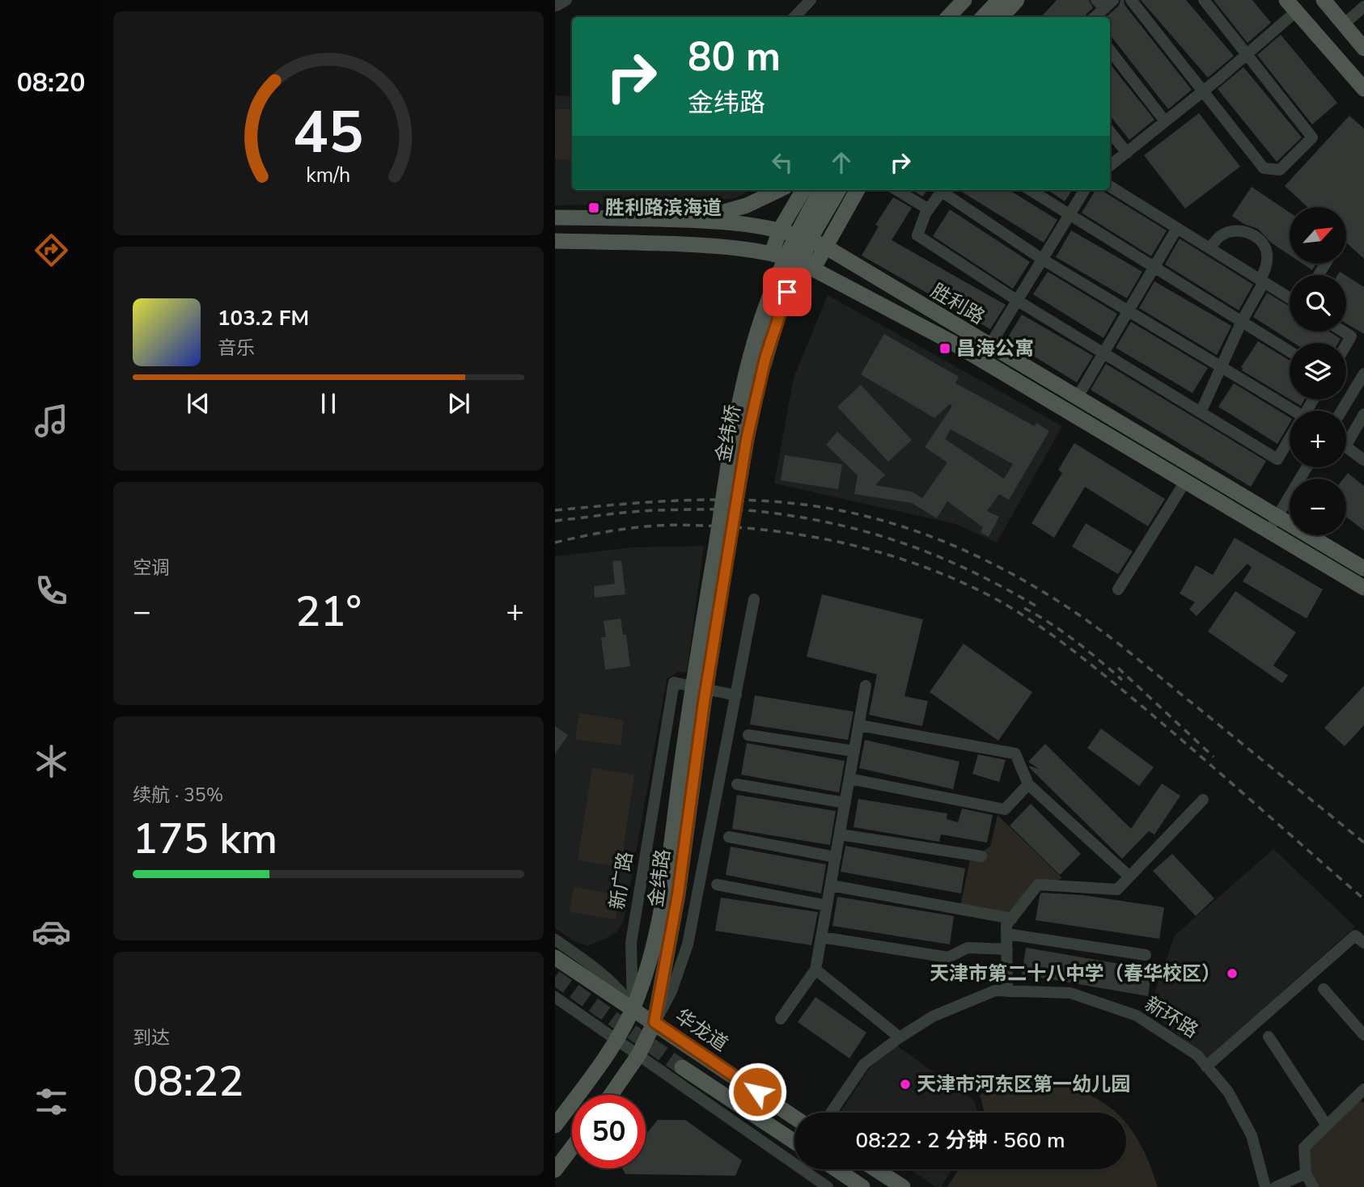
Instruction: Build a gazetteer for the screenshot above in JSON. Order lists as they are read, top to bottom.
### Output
{
  "streets": {
    "main road": [
      "胜利路",
      "金纬桥",
      "金纬路",
      "新广路",
      "华龙道"
    ],
    "street": ["新环路"]
  },
  "crossings": [
    ["金纬桥", "金纬路"],
    ["金纬路", "新广路"],
    ["金纬路", "华龙道"],
    ["新广路", "华龙道"]
  ],
  "places": {
    "transit": ["胜利路滨海道", "昌海公寓"],
    "other": ["天津市第二十八中学（春华校区）", "天津市河东区第一幼儿园"]
  },
  "north": "top right",
  "page": {
    "tabs": "08:20",
    "turn": ["80 m", "金纬路"],
    "map_buttons": ["+", "−"],
    "song": ["103.2 FM", "音乐"],
    "tile": [
      "空调",
      ["续航 · 35%", "175 km"],
      ["到达", "08:22"]
    ],
    "heat": ["−", "21°", "+"],
    "limit": "50",
    "trip": "08:22 · 2 分钟 · 560 m",
    "gauge": ["45", "km/h"]
  }
}
